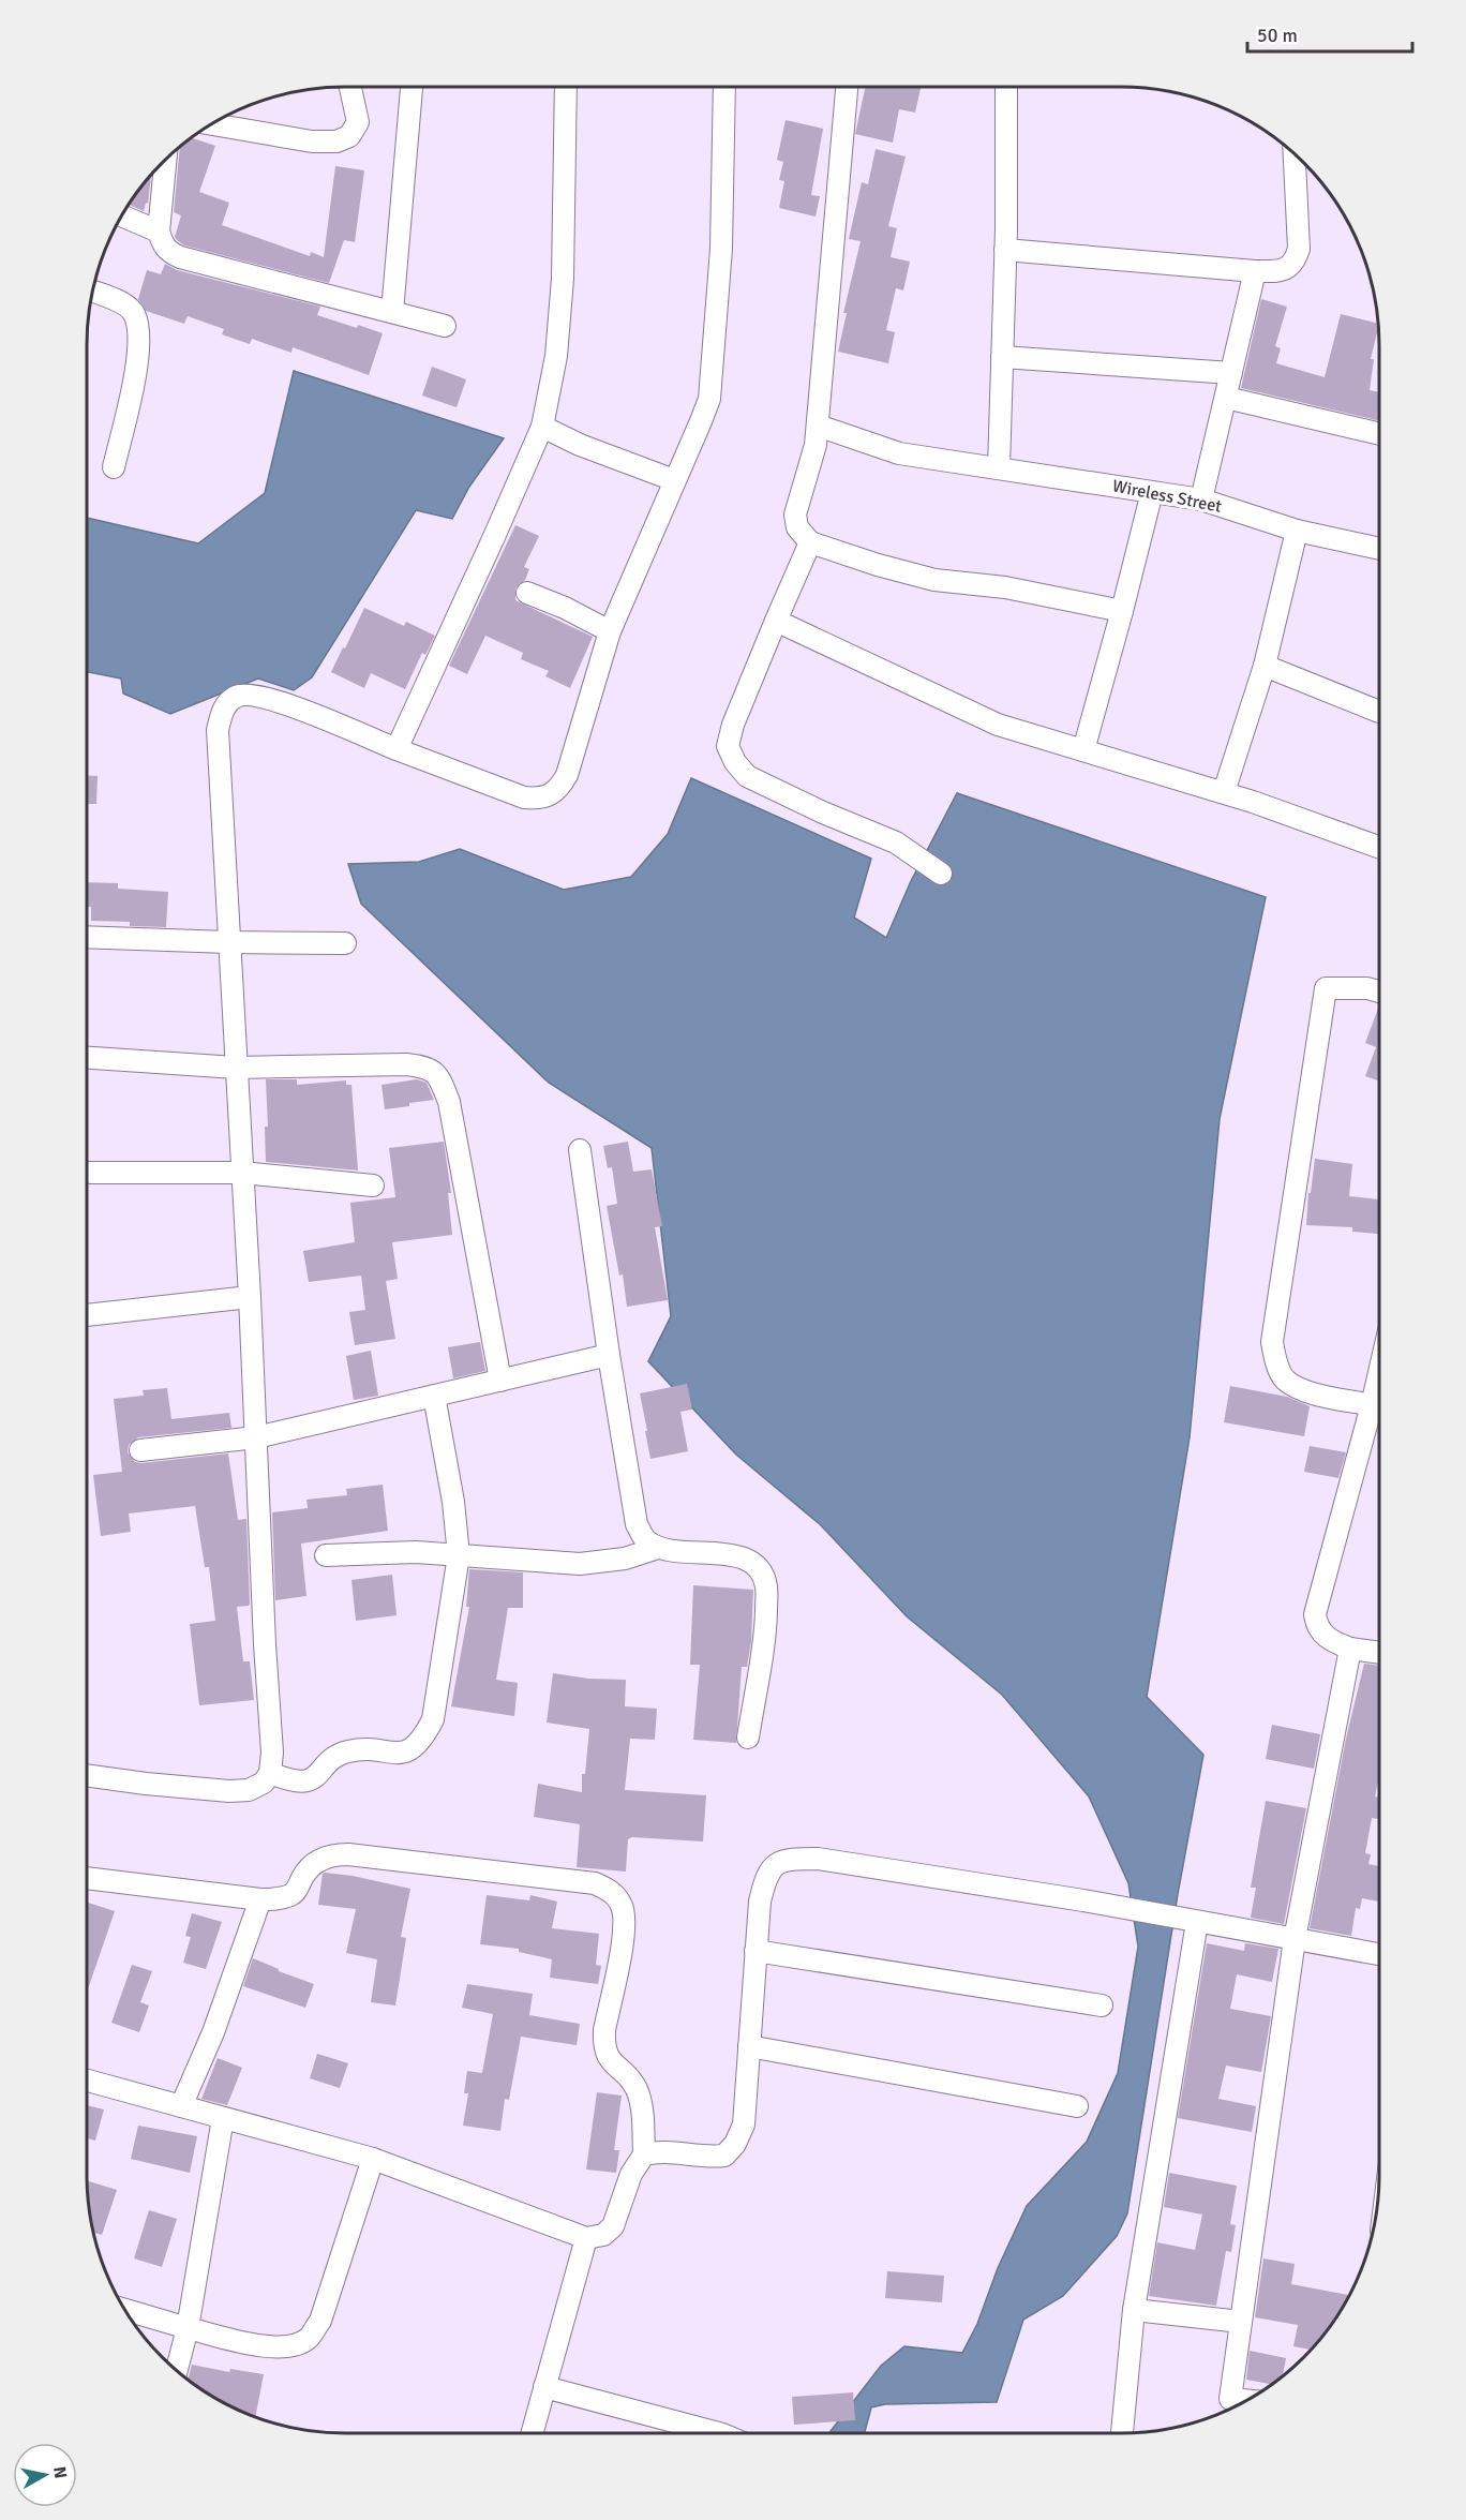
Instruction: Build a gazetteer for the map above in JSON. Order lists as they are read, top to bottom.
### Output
{
  "streets": {
    "street": ["Wireless Street"]
  },
  "scale_bar": "50 m",
  "north": "right"
}
